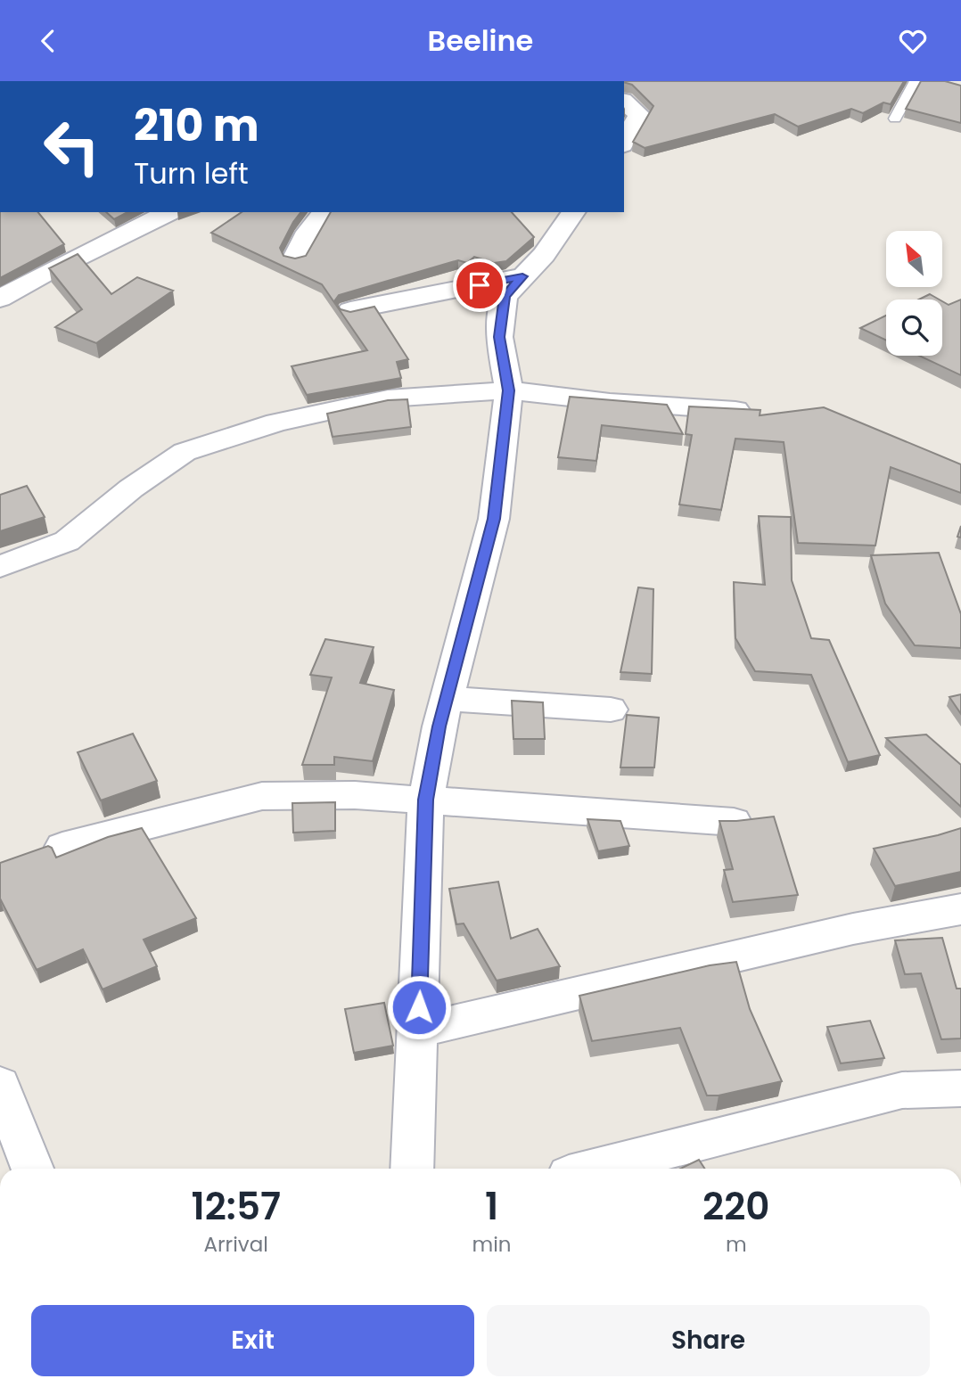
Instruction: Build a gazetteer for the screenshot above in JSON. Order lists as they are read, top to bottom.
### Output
{
  "north": "top left",
  "page": {
    "header": "Beeline",
    "turn": ["210 m", "Turn left"],
    "eta": [
      "12:57",
      "Arrival",
      "1",
      "min",
      "220",
      "m"
    ],
    "buttons": ["Exit", "Share"]
  }
}
